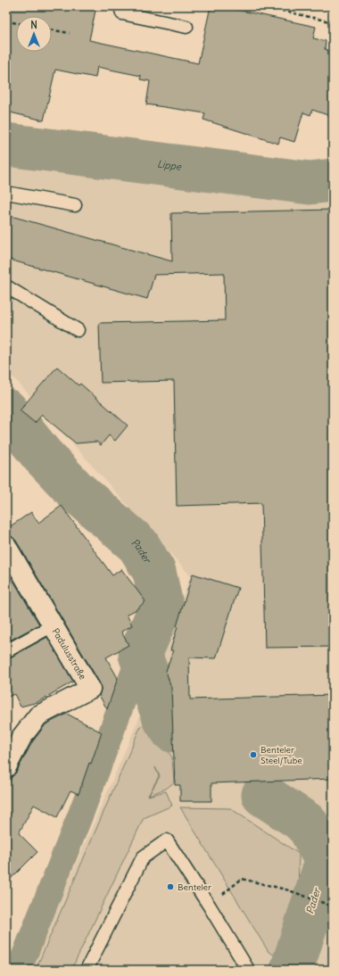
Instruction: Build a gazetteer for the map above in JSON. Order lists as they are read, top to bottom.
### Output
{
  "streets": {
    "street": ["Padulusstraße"]
  },
  "water": ["Lippe", "Pader"],
  "places": ["Benteler Steel/Tube", "Benteler"],
  "north": "top"
}
